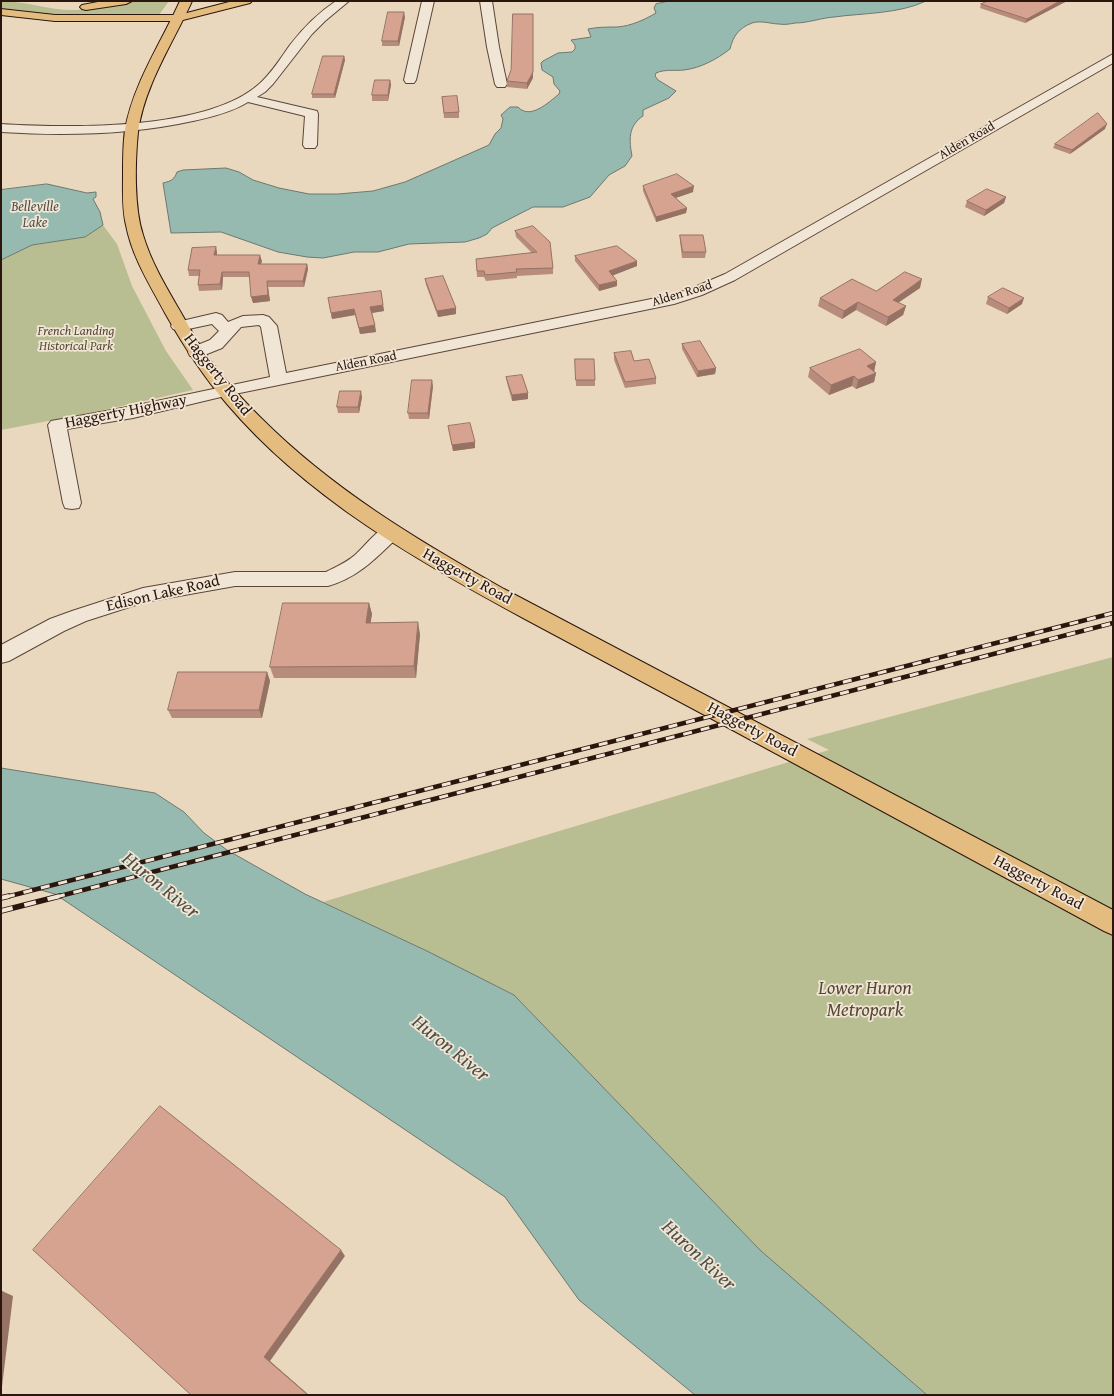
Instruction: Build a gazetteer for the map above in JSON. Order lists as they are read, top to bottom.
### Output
{
  "streets": {
    "main road": ["Haggerty Road"],
    "street": ["Alden Road", "Haggerty Highway", "Edison Lake Road"]
  },
  "crossings": [
    ["Alden Road", "Haggerty Road"],
    ["Alden Road", "Haggerty Highway"],
    ["Haggerty Road", "Haggerty Highway"],
    ["Haggerty Road", "Edison Lake Road"]
  ],
  "water": ["Belleville Lake", "Huron River"],
  "parks": ["French Landing Historical Park", "Lower Huron Metropark"]
}
